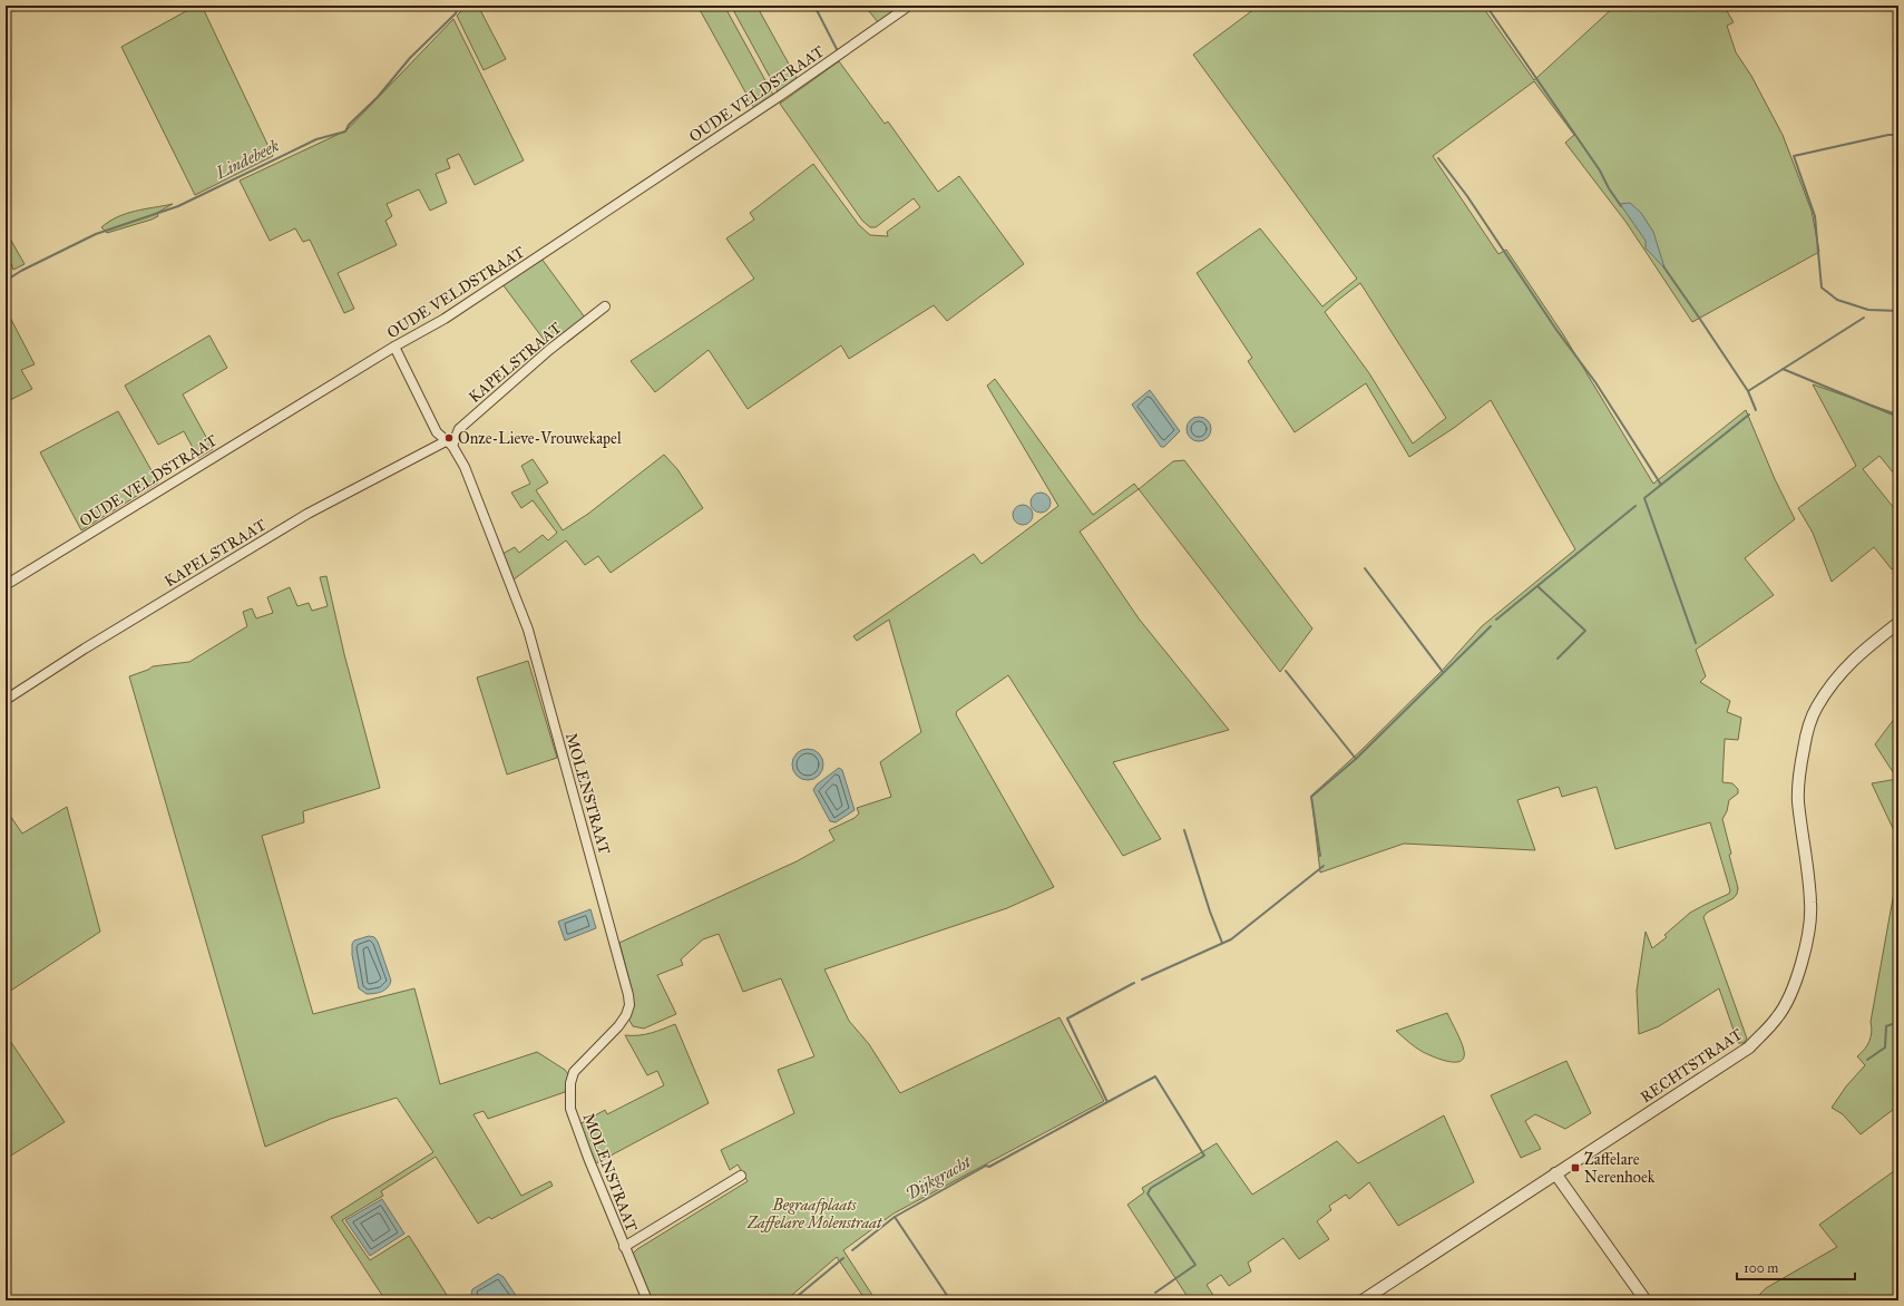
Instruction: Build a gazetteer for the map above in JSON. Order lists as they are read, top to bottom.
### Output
{
  "streets": {
    "street": [
      "OUDE VELDSTRAAT",
      "KAPELSTRAAT",
      "MOLENSTRAAT",
      "RECHTSTRAAT"
    ]
  },
  "crossings": [
    ["OUDE VELDSTRAAT", "MOLENSTRAAT"],
    ["KAPELSTRAAT", "MOLENSTRAAT"]
  ],
  "water": ["Lindebeek", "Dijkgracht"],
  "parks": ["Begraafplaats Zaffelare Molenstraat"],
  "places": {
    "other": ["Onze-Lieve-Vrouwekapel"],
    "transit": ["Zaffelare Nerenhoek"]
  },
  "scale_bar": "100 m"
}
